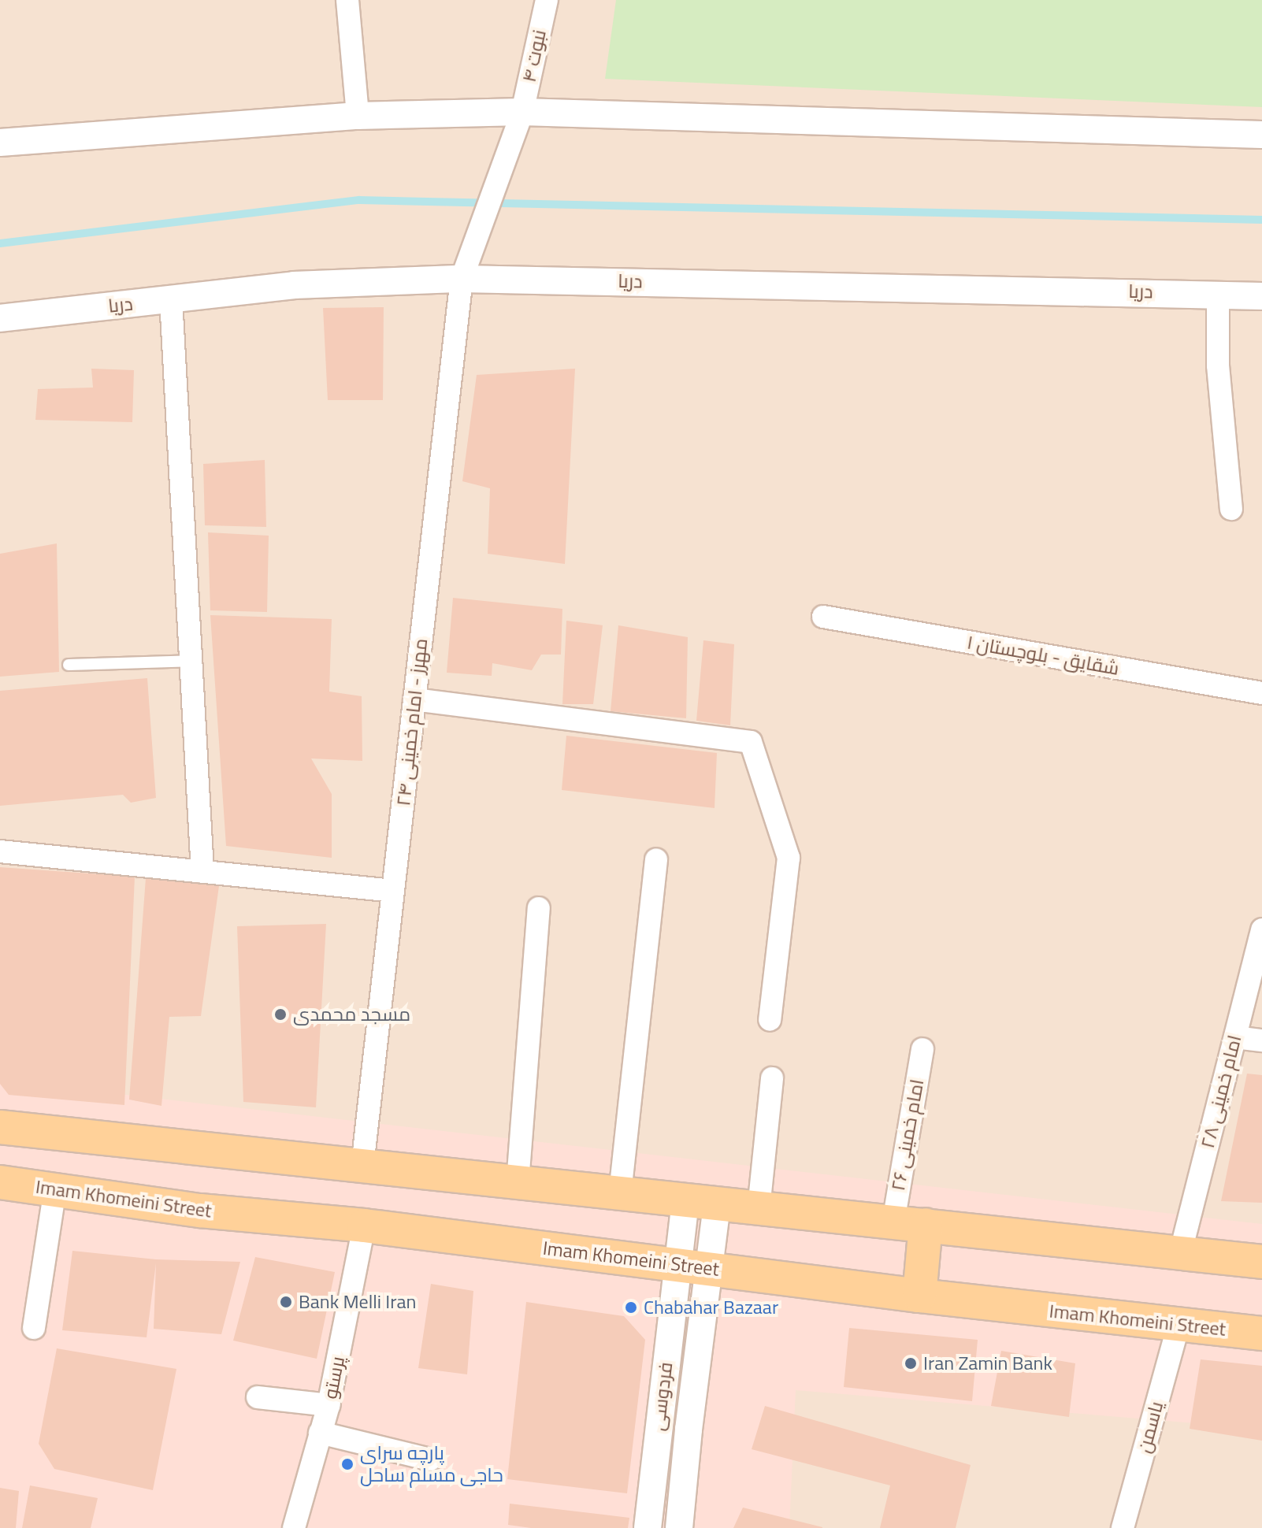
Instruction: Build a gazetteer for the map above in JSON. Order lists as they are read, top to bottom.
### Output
{
  "streets": {
    "main road": ["Imam Khomeini Street"],
    "street": [
      "نبوت ۴",
      "دریا",
      "شقایق - بلوچستان ۱",
      "مهرز - امام خمینی ۲۴",
      "امام خمینی ۲۸",
      "امام خمینی ۲۶",
      "پرستو",
      "فردوسی",
      "یاسمن"
    ]
  },
  "crossings": [
    ["نبوت ۴", "دریا"],
    ["نبوت ۴", "مهرز - امام خمینی ۲۴"],
    ["دریا", "مهرز - امام خمینی ۲۴"],
    ["Imam Khomeini Street", "پرستو"],
    ["Imam Khomeini Street", "فردوسی"],
    ["Imam Khomeini Street", "یاسمن"]
  ],
  "places": [
    "مسجد محمدی",
    "Bank Melli Iran",
    "Chabahar Bazaar",
    "Iran Zamin Bank",
    "پارچه سرای حاجی مسلم ساحل"
  ]
}
